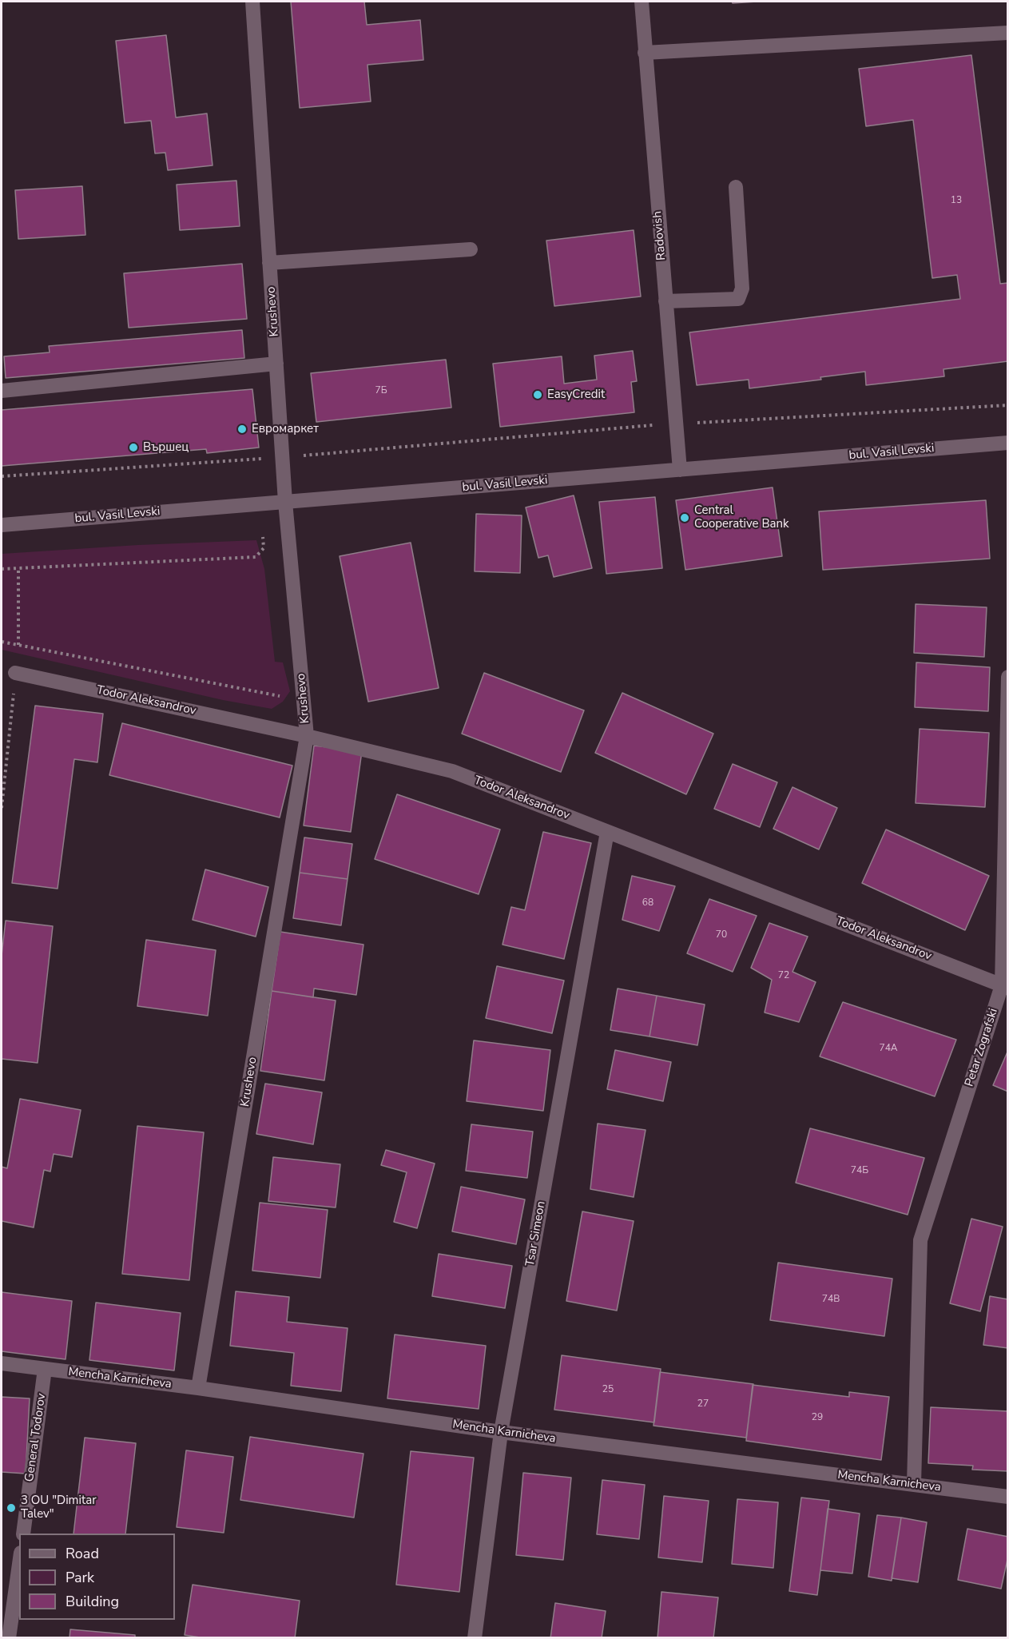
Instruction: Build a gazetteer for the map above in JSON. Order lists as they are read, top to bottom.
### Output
{
  "streets": {
    "street": [
      "Radovish",
      "Krushevo",
      "bul. Vasil Levski",
      "Todor Aleksandrov",
      "Petar Zografski",
      "Tsar Simeon",
      "Mencha Karnicheva",
      "General Todorov"
    ]
  },
  "crossings": [
    ["Radovish", "bul. Vasil Levski"],
    ["Krushevo", "bul. Vasil Levski"],
    ["Krushevo", "Todor Aleksandrov"],
    ["Krushevo", "Mencha Karnicheva"],
    ["Todor Aleksandrov", "Petar Zografski"],
    ["Todor Aleksandrov", "Tsar Simeon"],
    ["Petar Zografski", "Mencha Karnicheva"],
    ["Tsar Simeon", "Mencha Karnicheva"],
    ["Mencha Karnicheva", "General Todorov"]
  ],
  "places": [
    "EasyCredit",
    "Евромаркет",
    "Вършец",
    "Central Cooperative Bank",
    "3 OU \"Dimitar Talev\""
  ],
  "house_numbers": [
    "13",
    "7Б",
    "68",
    "70",
    "72",
    "74А",
    "74Б",
    "74В",
    "25",
    "27",
    "29"
  ],
  "legend": ["Road", "Park", "Building"]
}
